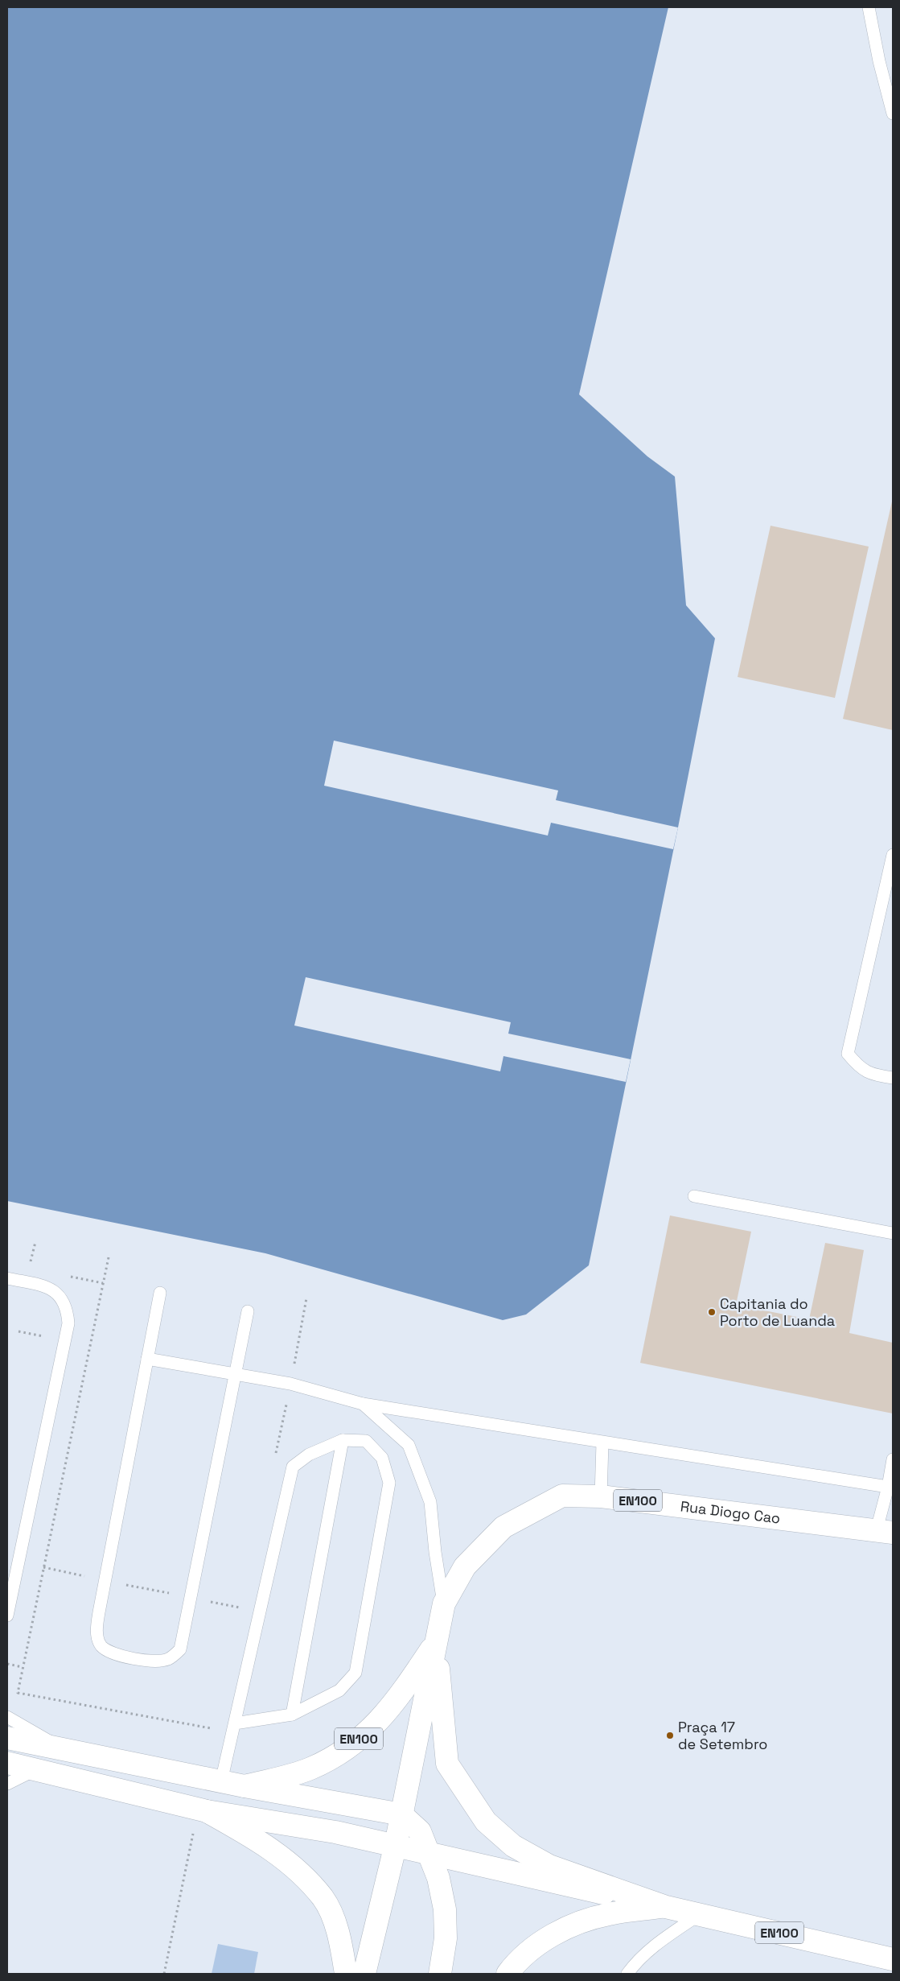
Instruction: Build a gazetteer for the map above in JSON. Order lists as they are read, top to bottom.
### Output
{
  "streets": {
    "main road": ["EN100", "Rua Diogo Cao"]
  },
  "crossings": [
    ["EN100", "Rua Diogo Cao"]
  ],
  "places": ["Capitania do Porto de Luanda", "Praça 17 de Setembro"]
}
